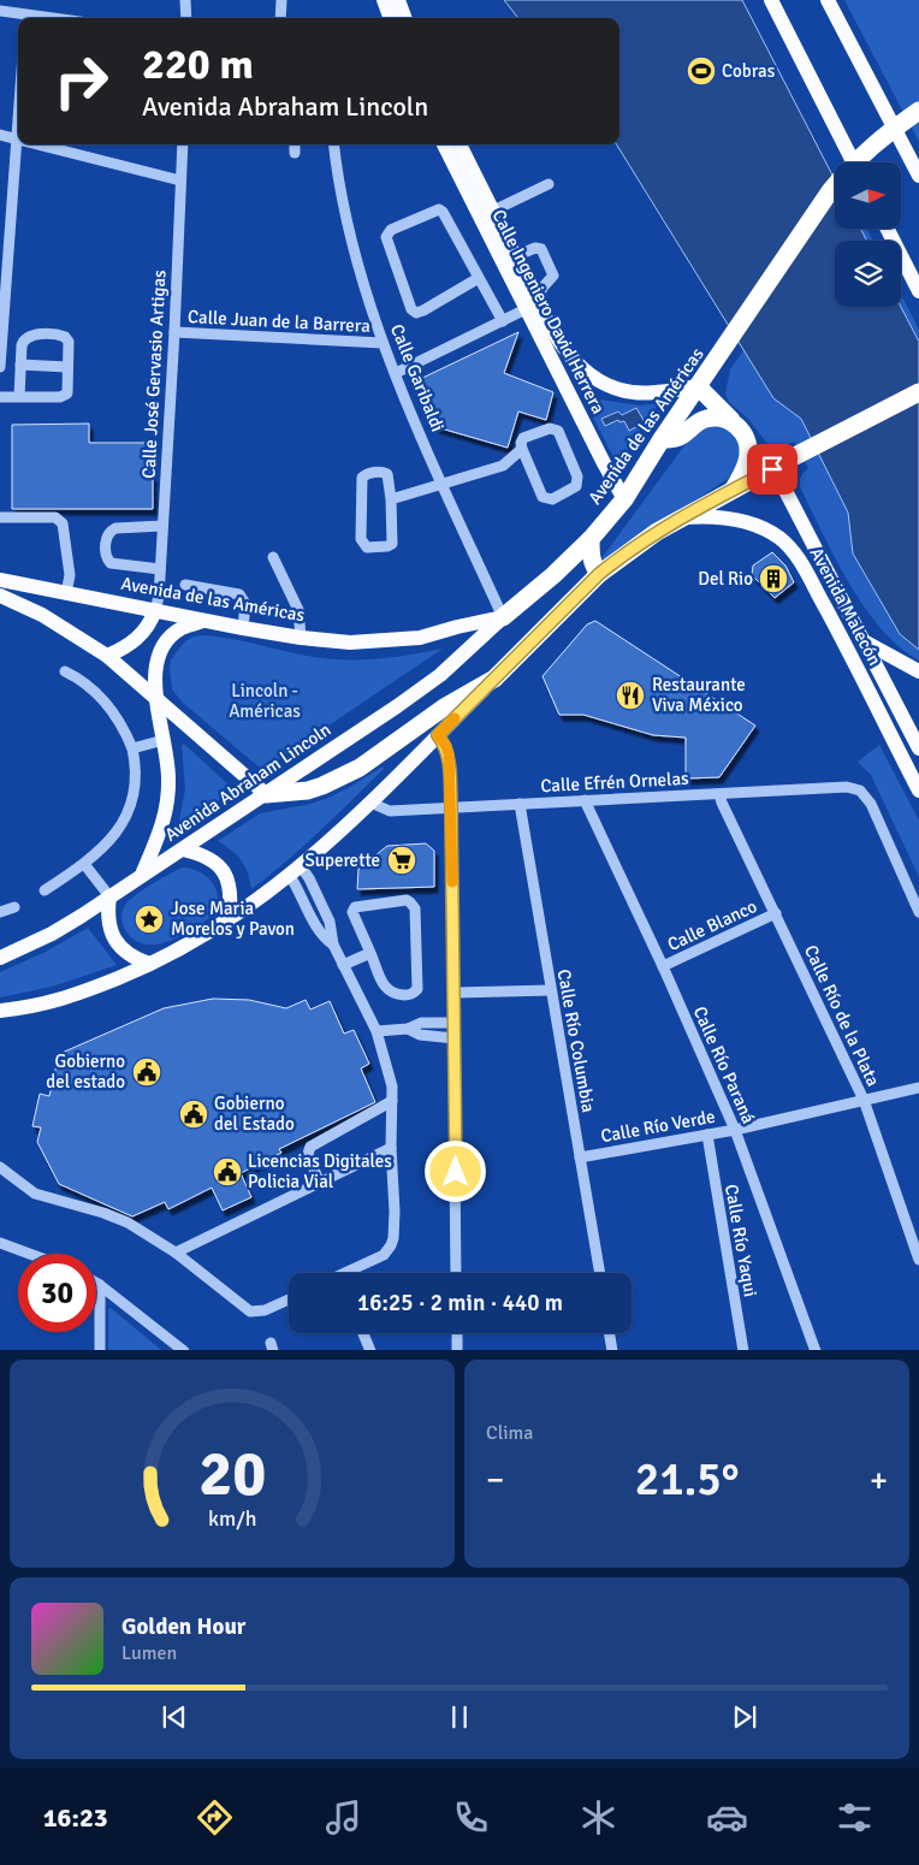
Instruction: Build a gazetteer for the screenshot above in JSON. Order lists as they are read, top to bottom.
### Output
{
  "streets": {
    "highway": ["Avenida de las Américas"],
    "main road": ["Calle Ingeniero David Herrera", "Avenida Malecón", "Avenida Abraham Lincoln"],
    "street": [
      "Calle Juan de la Barrera",
      "Calle José Gervasio Artigas",
      "Calle Garibaldi",
      "Calle Efrén Ornelas",
      "Calle Blanco",
      "Calle Río de la Plata",
      "Calle Río Columbia",
      "Calle Río Paraná",
      "Calle Río Verde",
      "Calle Río Yaqui"
    ]
  },
  "crossings": [
    ["Calle Ingeniero David Herrera", "Avenida de las Américas"],
    ["Calle Juan de la Barrera", "Calle José Gervasio Artigas"],
    ["Calle Juan de la Barrera", "Calle Garibaldi"],
    ["Calle José Gervasio Artigas", "Avenida de las Américas"],
    ["Calle Garibaldi", "Avenida de las Américas"],
    ["Calle Garibaldi", "Avenida Abraham Lincoln"],
    ["Avenida de las Américas", "Avenida Abraham Lincoln"],
    ["Calle Efrén Ornelas", "Calle Río de la Plata"],
    ["Calle Efrén Ornelas", "Calle Río Columbia"],
    ["Calle Efrén Ornelas", "Calle Río Paraná"],
    ["Calle Blanco", "Calle Río de la Plata"],
    ["Calle Blanco", "Calle Río Paraná"],
    ["Calle Río de la Plata", "Calle Río Verde"],
    ["Calle Río Columbia", "Calle Río Verde"],
    ["Calle Río Paraná", "Calle Río Verde"],
    ["Calle Río Verde", "Calle Río Yaqui"]
  ],
  "parks": ["Lincoln - Américas"],
  "places": {
    "sports": ["Cobras"],
    "building": ["Del Rio"],
    "restaurant": ["Restaurante Viva México"],
    "supermarket": ["Superette"],
    "place": ["Jose Maria Morelos y Pavon"],
    "public building": ["Gobierno del estado", "Gobierno del Estado", "Licencias Digitales Policia Vial"]
  },
  "north": "right",
  "page": {
    "turn": ["220 m", "Avenida Abraham Lincoln"],
    "limit": "30",
    "trip": "16:25 · 2 min · 440 m",
    "tile": "Clima",
    "heat": ["−", "21.5°", "+"],
    "song": ["Golden Hour", "Lumen"],
    "tabs": "16:23",
    "gauge": ["20", "km/h"]
  }
}
